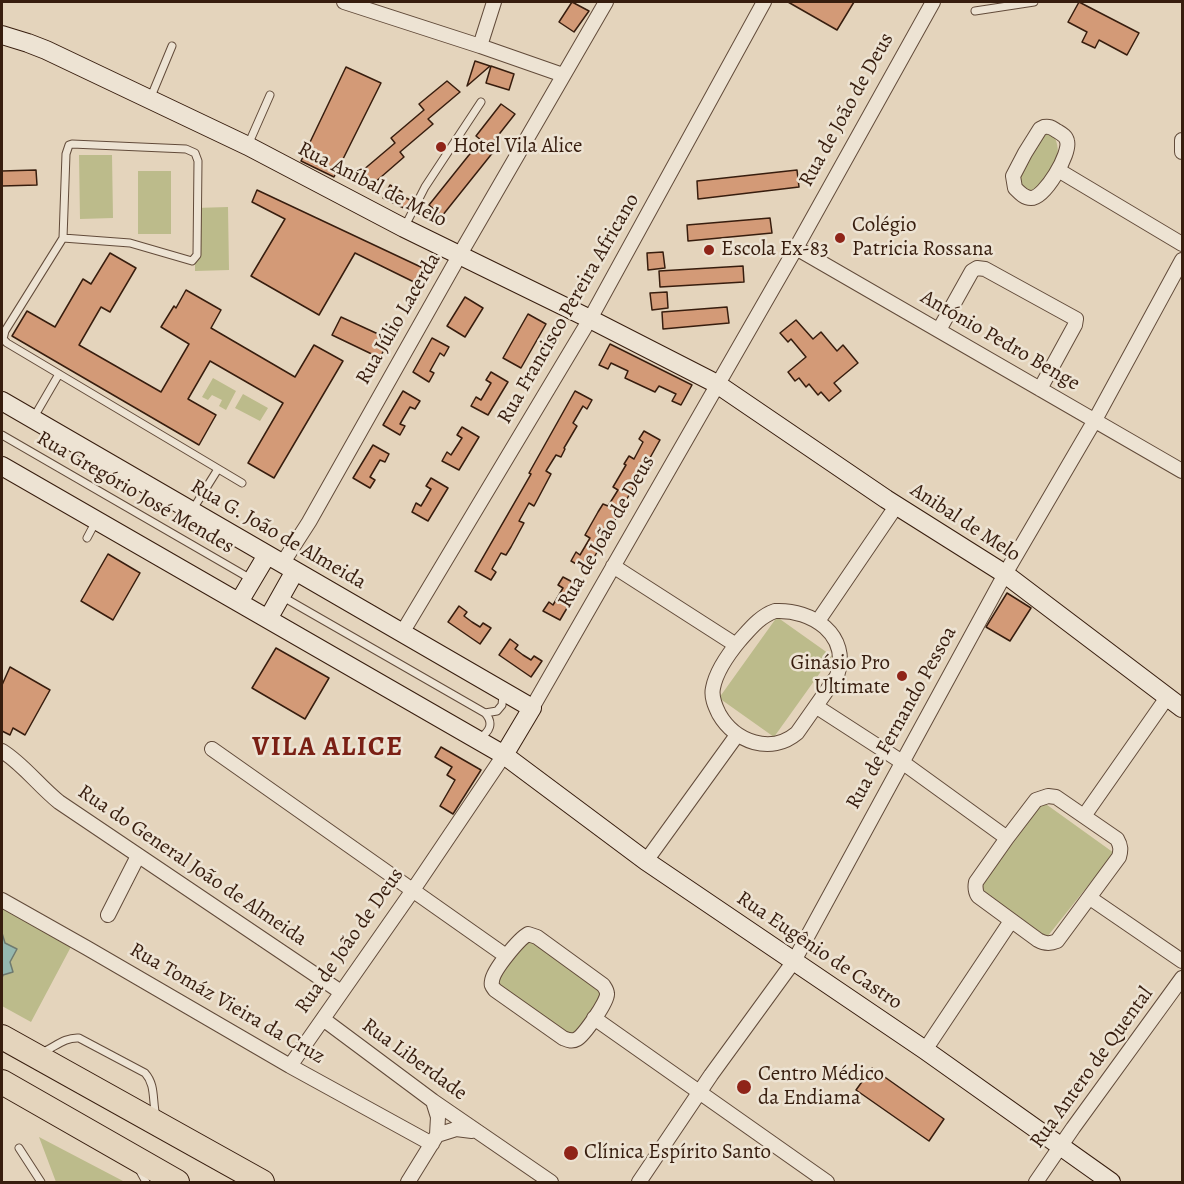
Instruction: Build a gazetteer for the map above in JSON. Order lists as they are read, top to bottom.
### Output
{
  "streets": {
    "street": [
      "Rua de João de Deus",
      "Rua Aníbal de Melo",
      "Rua Francisco Pereira Africano",
      "Rua Júlio Lacerda",
      "António Pedro Benge",
      "Anibal de Melo",
      "Rua G. João de Almeida",
      "Rua de Fernando Pessoa",
      "Rua do General João de Almeida",
      "Rua Eugênio de Castro",
      "Rua Tomáz Vieira da Cruz",
      "Rua Liberdade",
      "Rua Antero de Quental"
    ],
    "lane": ["Rua Gregório José Mendes"]
  },
  "crossings": [
    ["Rua de João de Deus", "Rua Aníbal de Melo"],
    ["Rua de João de Deus", "António Pedro Benge"],
    ["Rua de João de Deus", "Anibal de Melo"],
    ["Rua de João de Deus", "Rua G. João de Almeida"],
    ["Rua de João de Deus", "Rua do General João de Almeida"],
    ["Rua de João de Deus", "Rua Eugênio de Castro"],
    ["Rua de João de Deus", "Rua Tomáz Vieira da Cruz"],
    ["Rua de João de Deus", "Rua Liberdade"],
    ["Rua Aníbal de Melo", "Rua Francisco Pereira Africano"],
    ["Rua Aníbal de Melo", "Rua Júlio Lacerda"],
    ["Rua Aníbal de Melo", "Anibal de Melo"],
    ["Rua Francisco Pereira Africano", "Rua G. João de Almeida"],
    ["Rua Júlio Lacerda", "Rua G. João de Almeida"],
    ["António Pedro Benge", "Rua de Fernando Pessoa"],
    ["Anibal de Melo", "Rua de Fernando Pessoa"],
    ["Rua de Fernando Pessoa", "Rua Eugênio de Castro"],
    ["Rua Eugênio de Castro", "Rua Antero de Quental"]
  ],
  "districts": ["VILA ALICE"],
  "places": [
    "Hotel Vila Alice",
    "Colégio Patricia Rossana",
    "Escola Ex-83",
    "Ginásio Pro Ultimate",
    "Centro Médico da Endiama",
    "Clínica Espírito Santo"
  ]
}
